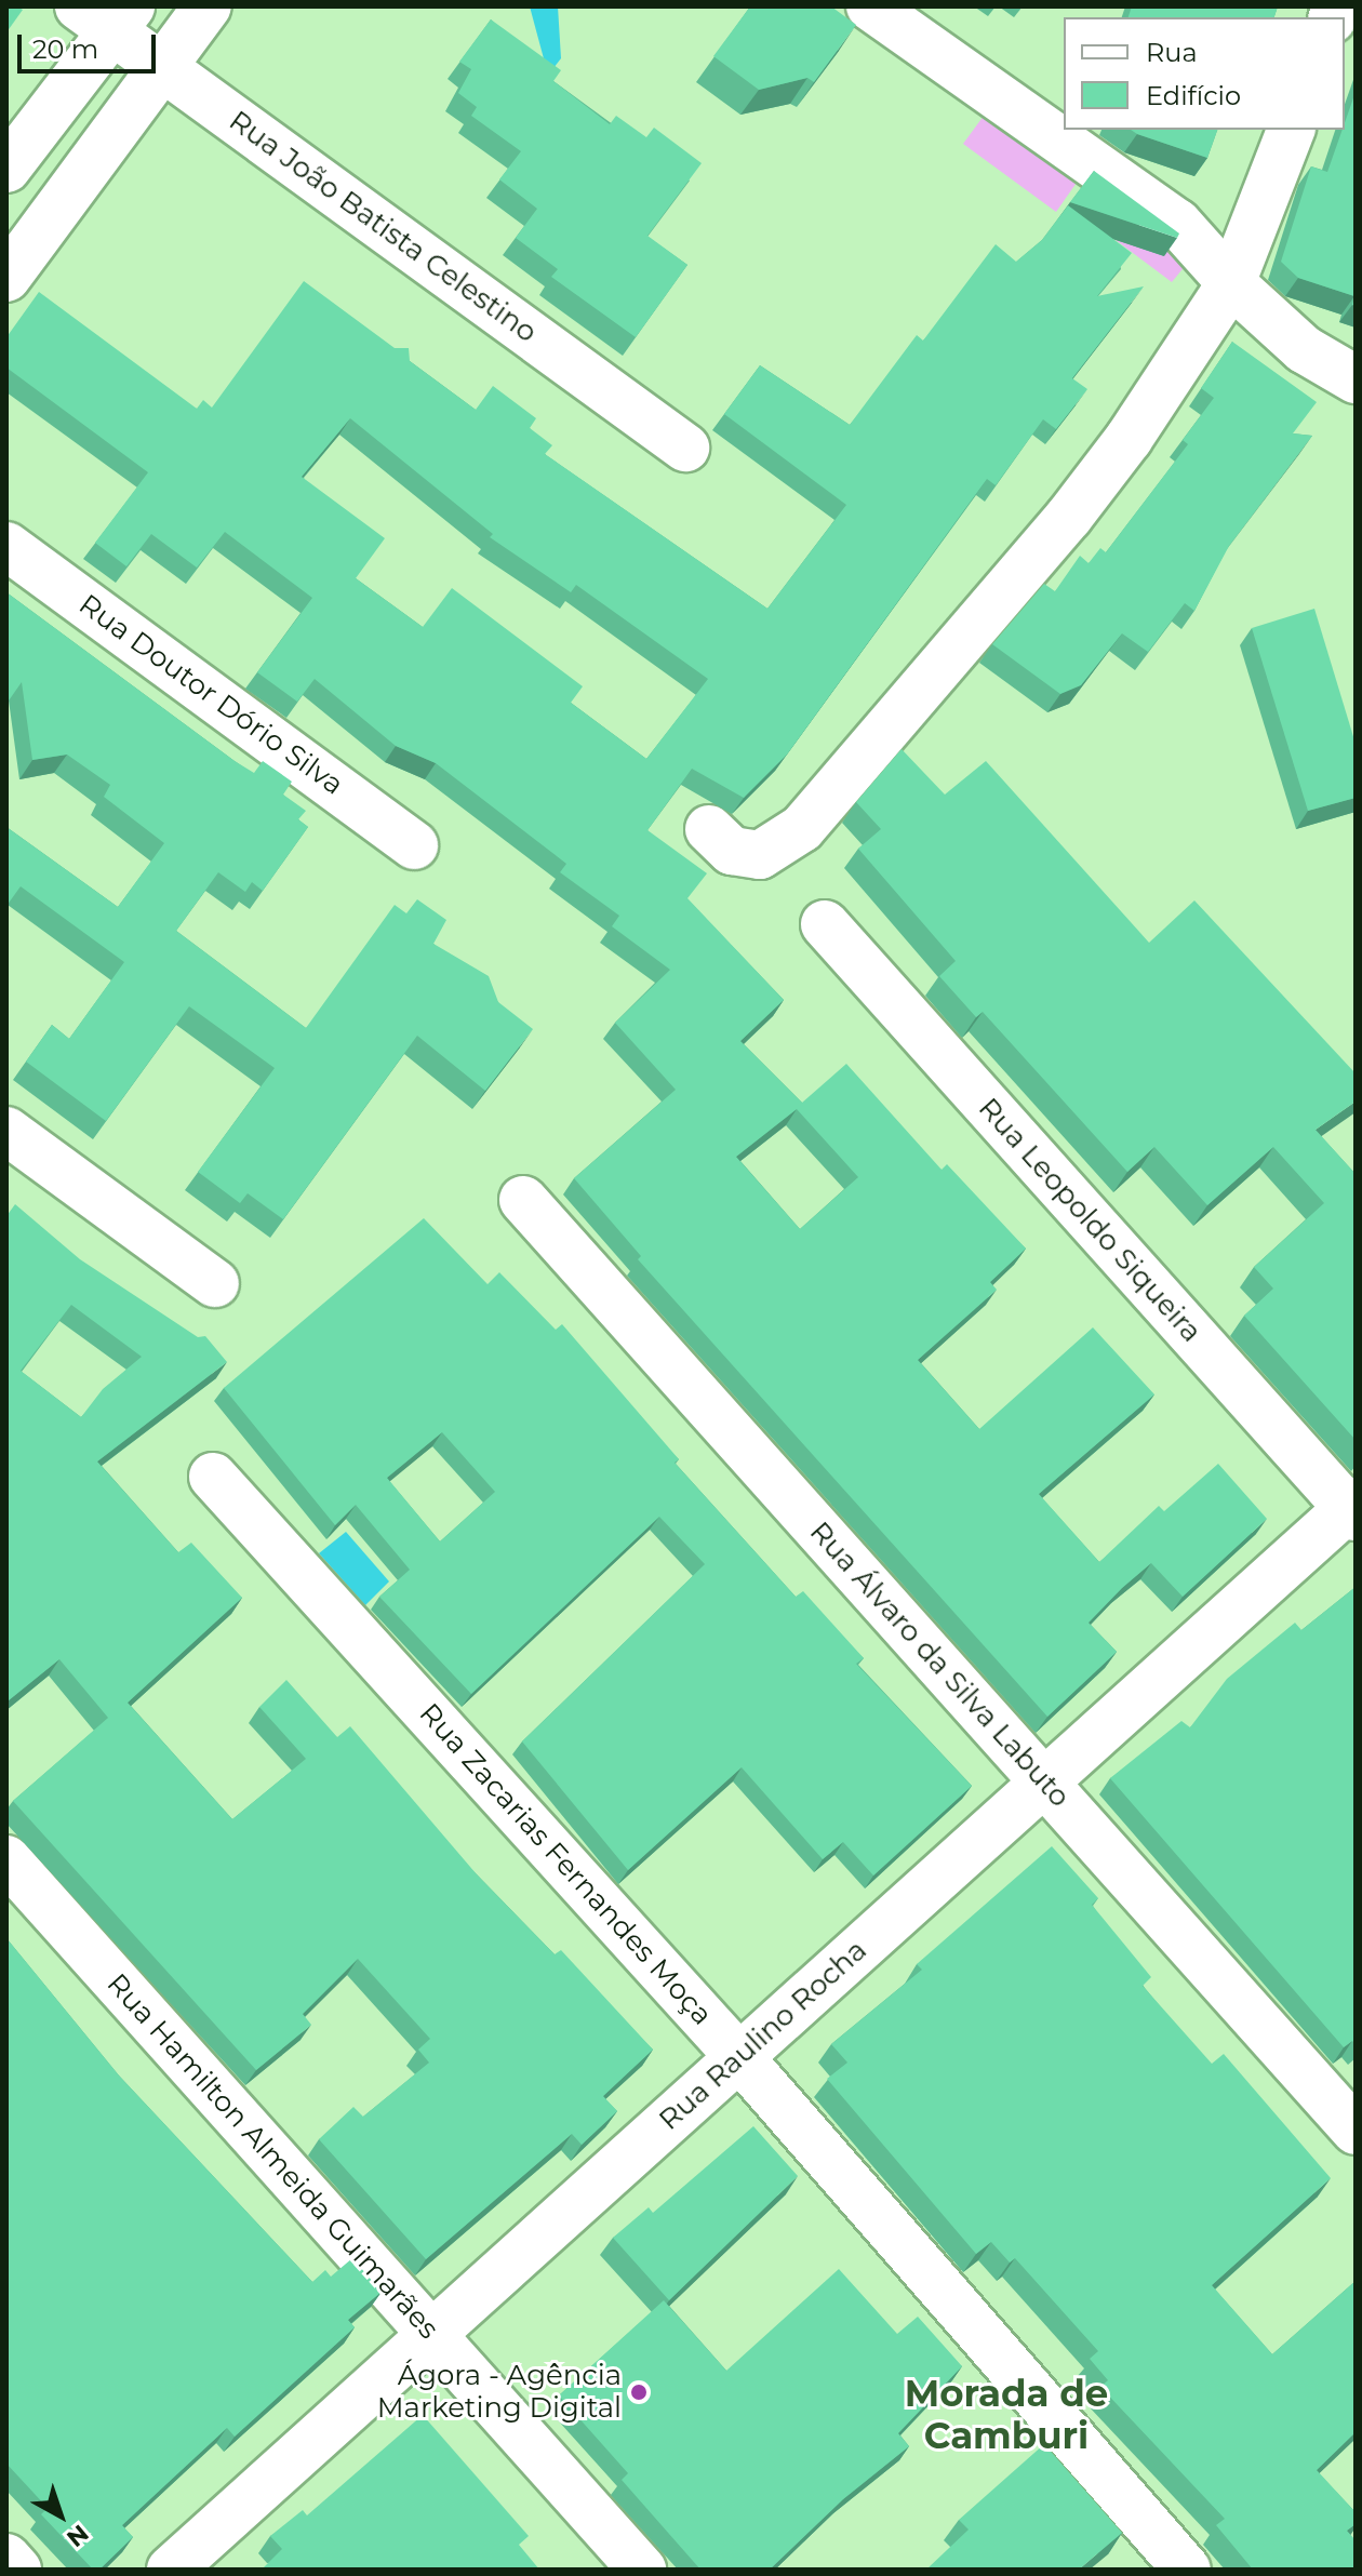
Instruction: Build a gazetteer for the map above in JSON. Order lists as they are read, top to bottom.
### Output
{
  "streets": {
    "street": [
      "Rua João Batista Celestino",
      "Rua Doutor Dório Silva",
      "Rua Leopoldo Siqueira",
      "Rua Álvaro da Silva Labuto",
      "Rua Zacarias Fernandes Moça",
      "Rua Raulino Rocha",
      "Rua Hamilton Almeida Guimarães"
    ]
  },
  "crossings": [
    ["Rua Leopoldo Siqueira", "Rua Raulino Rocha"],
    ["Rua Álvaro da Silva Labuto", "Rua Raulino Rocha"],
    ["Rua Zacarias Fernandes Moça", "Rua Raulino Rocha"],
    ["Rua Raulino Rocha", "Rua Hamilton Almeida Guimarães"]
  ],
  "districts": ["Morada de Camburi"],
  "places": ["Ágora - Agência Marketing Digital"],
  "legend": ["Rua", "Edifício"],
  "scale_bar": "20 m",
  "north": "bottom right"
}
